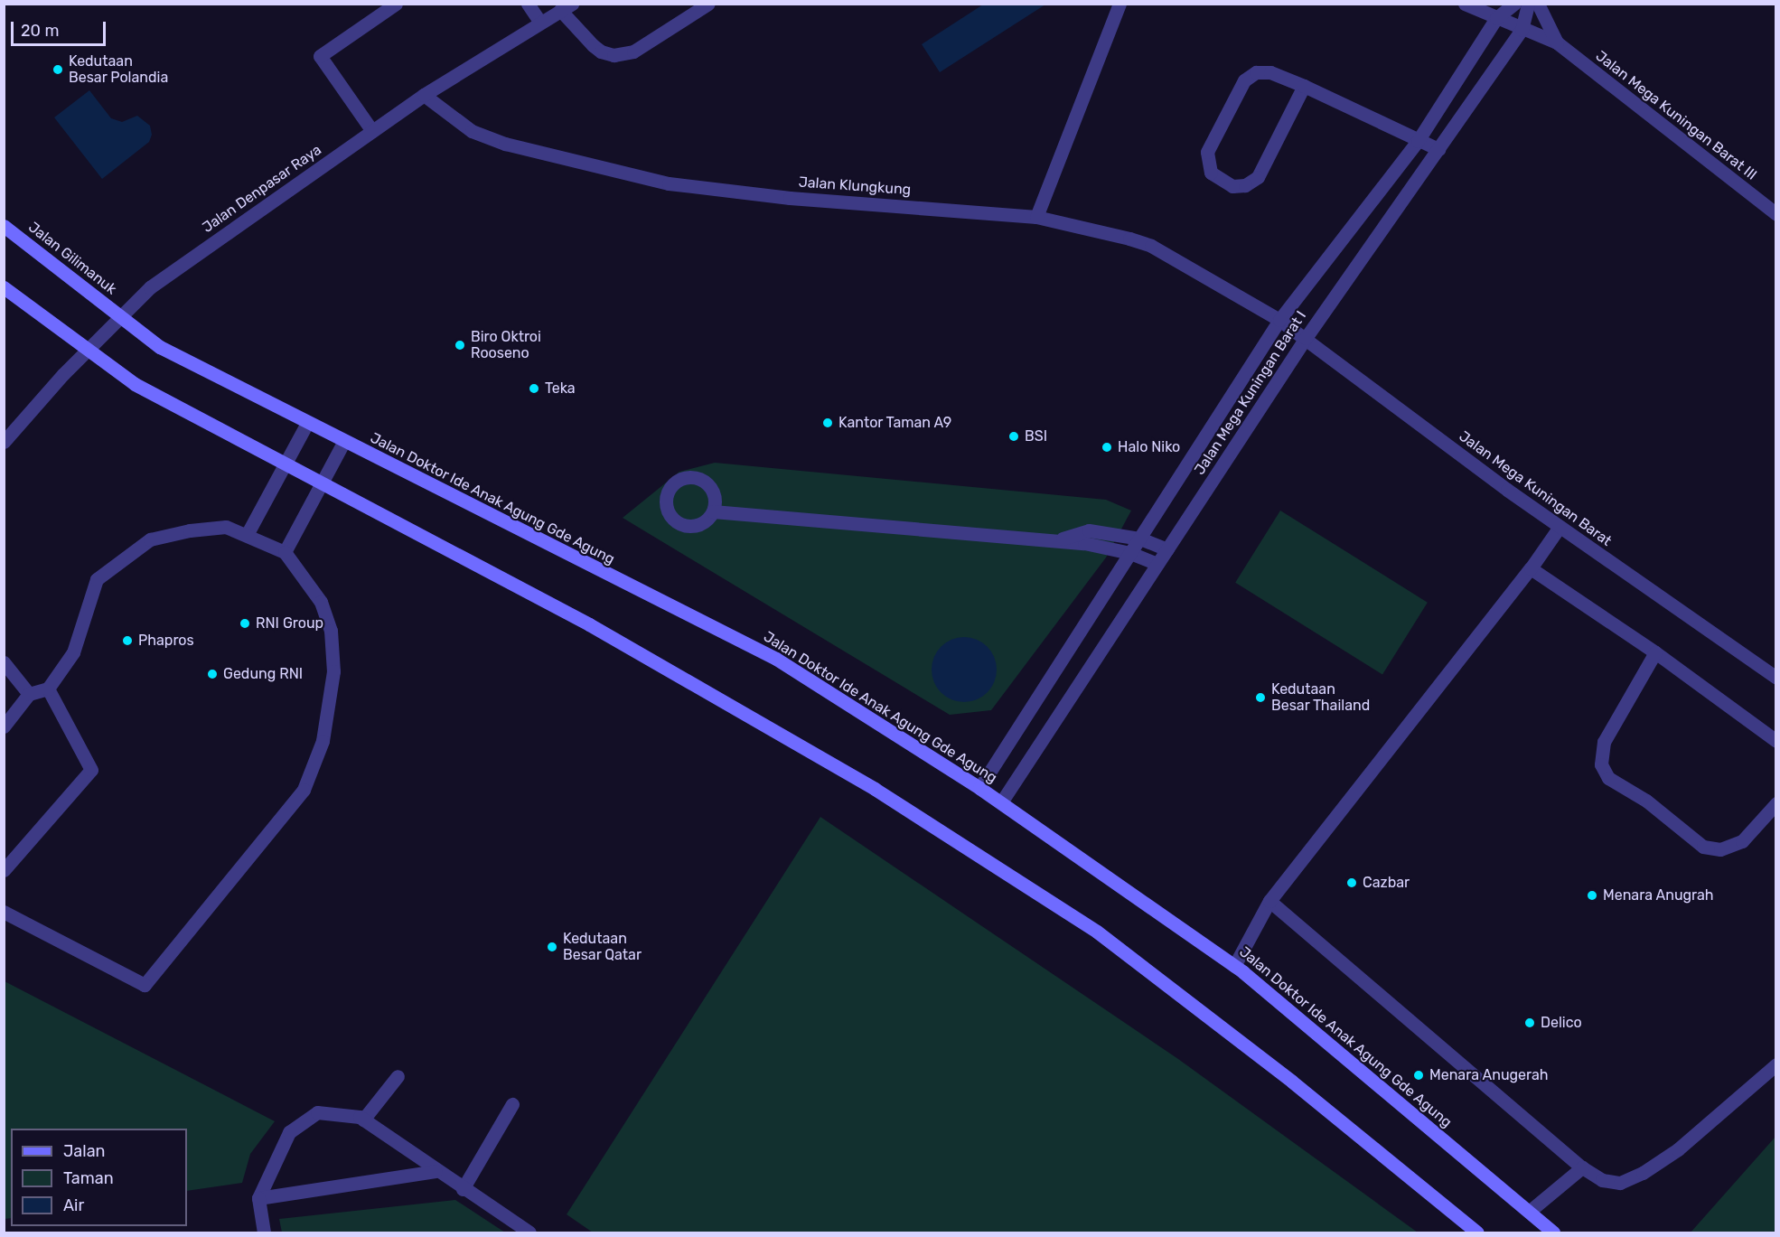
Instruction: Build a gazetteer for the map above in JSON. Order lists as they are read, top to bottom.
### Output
{
  "streets": {
    "main road": ["Jalan Gilimanuk", "Jalan Doktor Ide Anak Agung Gde Agung"],
    "street": [
      "Jalan Mega Kuningan Barat III",
      "Jalan Klungkung",
      "Jalan Denpasar Raya",
      "Jalan Mega Kuningan Barat I",
      "Jalan Mega Kuningan Barat"
    ]
  },
  "crossings": [
    ["Jalan Mega Kuningan Barat III", "Jalan Mega Kuningan Barat I"],
    ["Jalan Klungkung", "Jalan Denpasar Raya"],
    ["Jalan Klungkung", "Jalan Mega Kuningan Barat I"],
    ["Jalan Klungkung", "Jalan Mega Kuningan Barat"],
    ["Jalan Denpasar Raya", "Jalan Gilimanuk"],
    ["Jalan Denpasar Raya", "Jalan Doktor Ide Anak Agung Gde Agung"],
    ["Jalan Gilimanuk", "Jalan Doktor Ide Anak Agung Gde Agung"],
    ["Jalan Mega Kuningan Barat I", "Jalan Mega Kuningan Barat"],
    ["Jalan Mega Kuningan Barat I", "Jalan Doktor Ide Anak Agung Gde Agung"]
  ],
  "places": [
    "Kedutaan Besar Polandia",
    "Biro Oktroi Rooseno",
    "Teka",
    "Kantor Taman A9",
    "BSI",
    "Halo Niko",
    "RNI Group",
    "Phapros",
    "Gedung RNI",
    "Kedutaan Besar Thailand",
    "Cazbar",
    "Menara Anugrah",
    "Kedutaan Besar Qatar",
    "Delico",
    "Menara Anugerah"
  ],
  "legend": ["Jalan", "Taman", "Air"],
  "scale_bar": "20 m"
}
